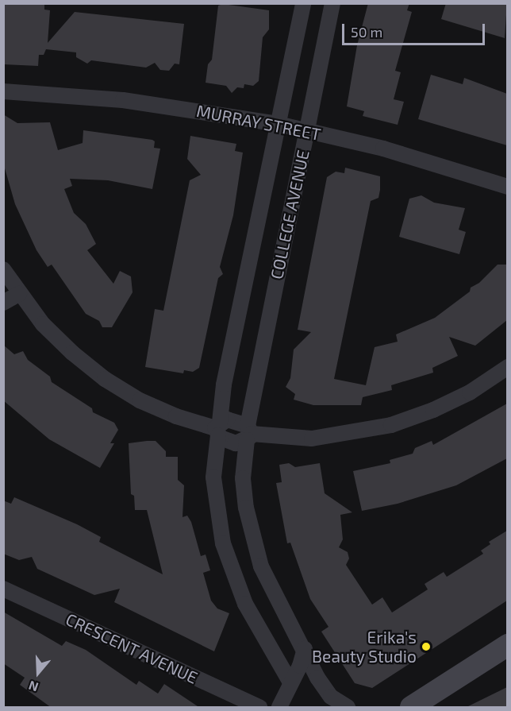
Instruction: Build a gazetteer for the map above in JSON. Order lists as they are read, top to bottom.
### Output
{
  "streets": {
    "street": ["MURRAY STREET", "COLLEGE AVENUE", "CRESCENT AVENUE"]
  },
  "crossings": [
    ["MURRAY STREET", "COLLEGE AVENUE"]
  ],
  "places": ["Erika's Beauty Studio"],
  "scale_bar": "50 m",
  "north": "bottom"
}
